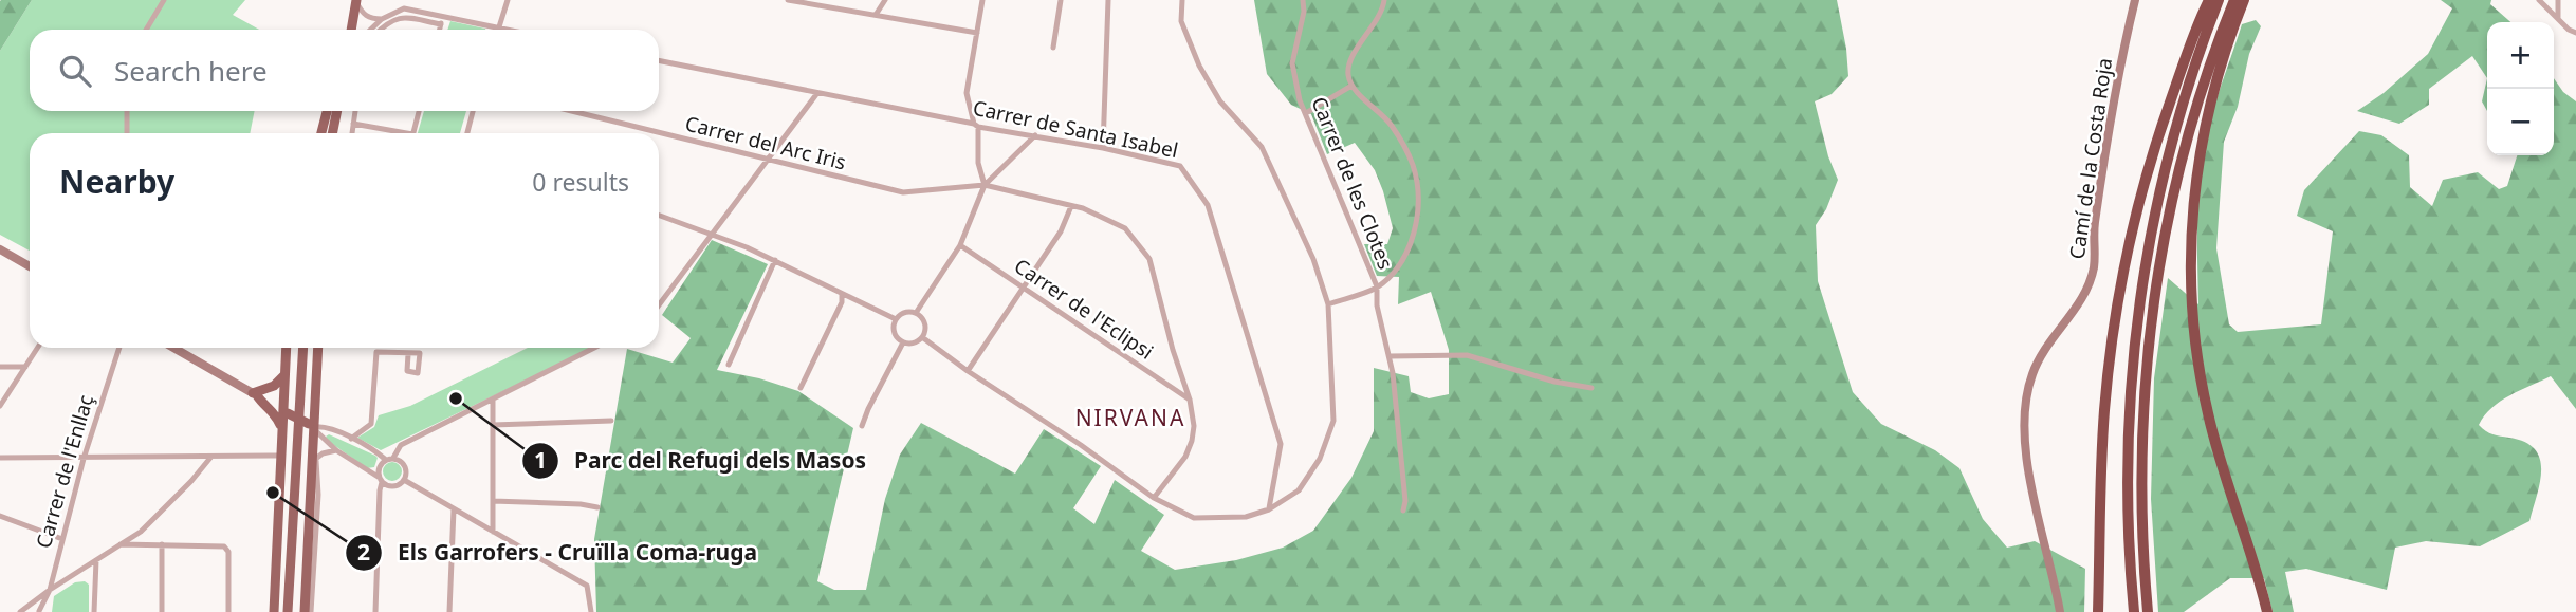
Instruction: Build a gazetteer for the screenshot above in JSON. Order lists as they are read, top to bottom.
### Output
{
  "streets": {
    "street": [
      "Carrer de Santa Isabel",
      "Carrer del Arc Iris",
      "Camí de la Costa Roja",
      "Carrer de les Clotes",
      "Carrer de l'Eclipsi",
      "Carrer de l'Enllaç"
    ]
  },
  "crossings": [
    ["Carrer del Arc Iris", "Carrer de l'Eclipsi"]
  ],
  "districts": ["NIRVANA"],
  "places": ["Parc del Refugi dels Masos", "Els Garrofers - Cruïlla Coma-ruga"],
  "page": {
    "map_buttons": ["+", "−"],
    "search": "Search here",
    "heading": ["Nearby", "0 results"]
  }
}
